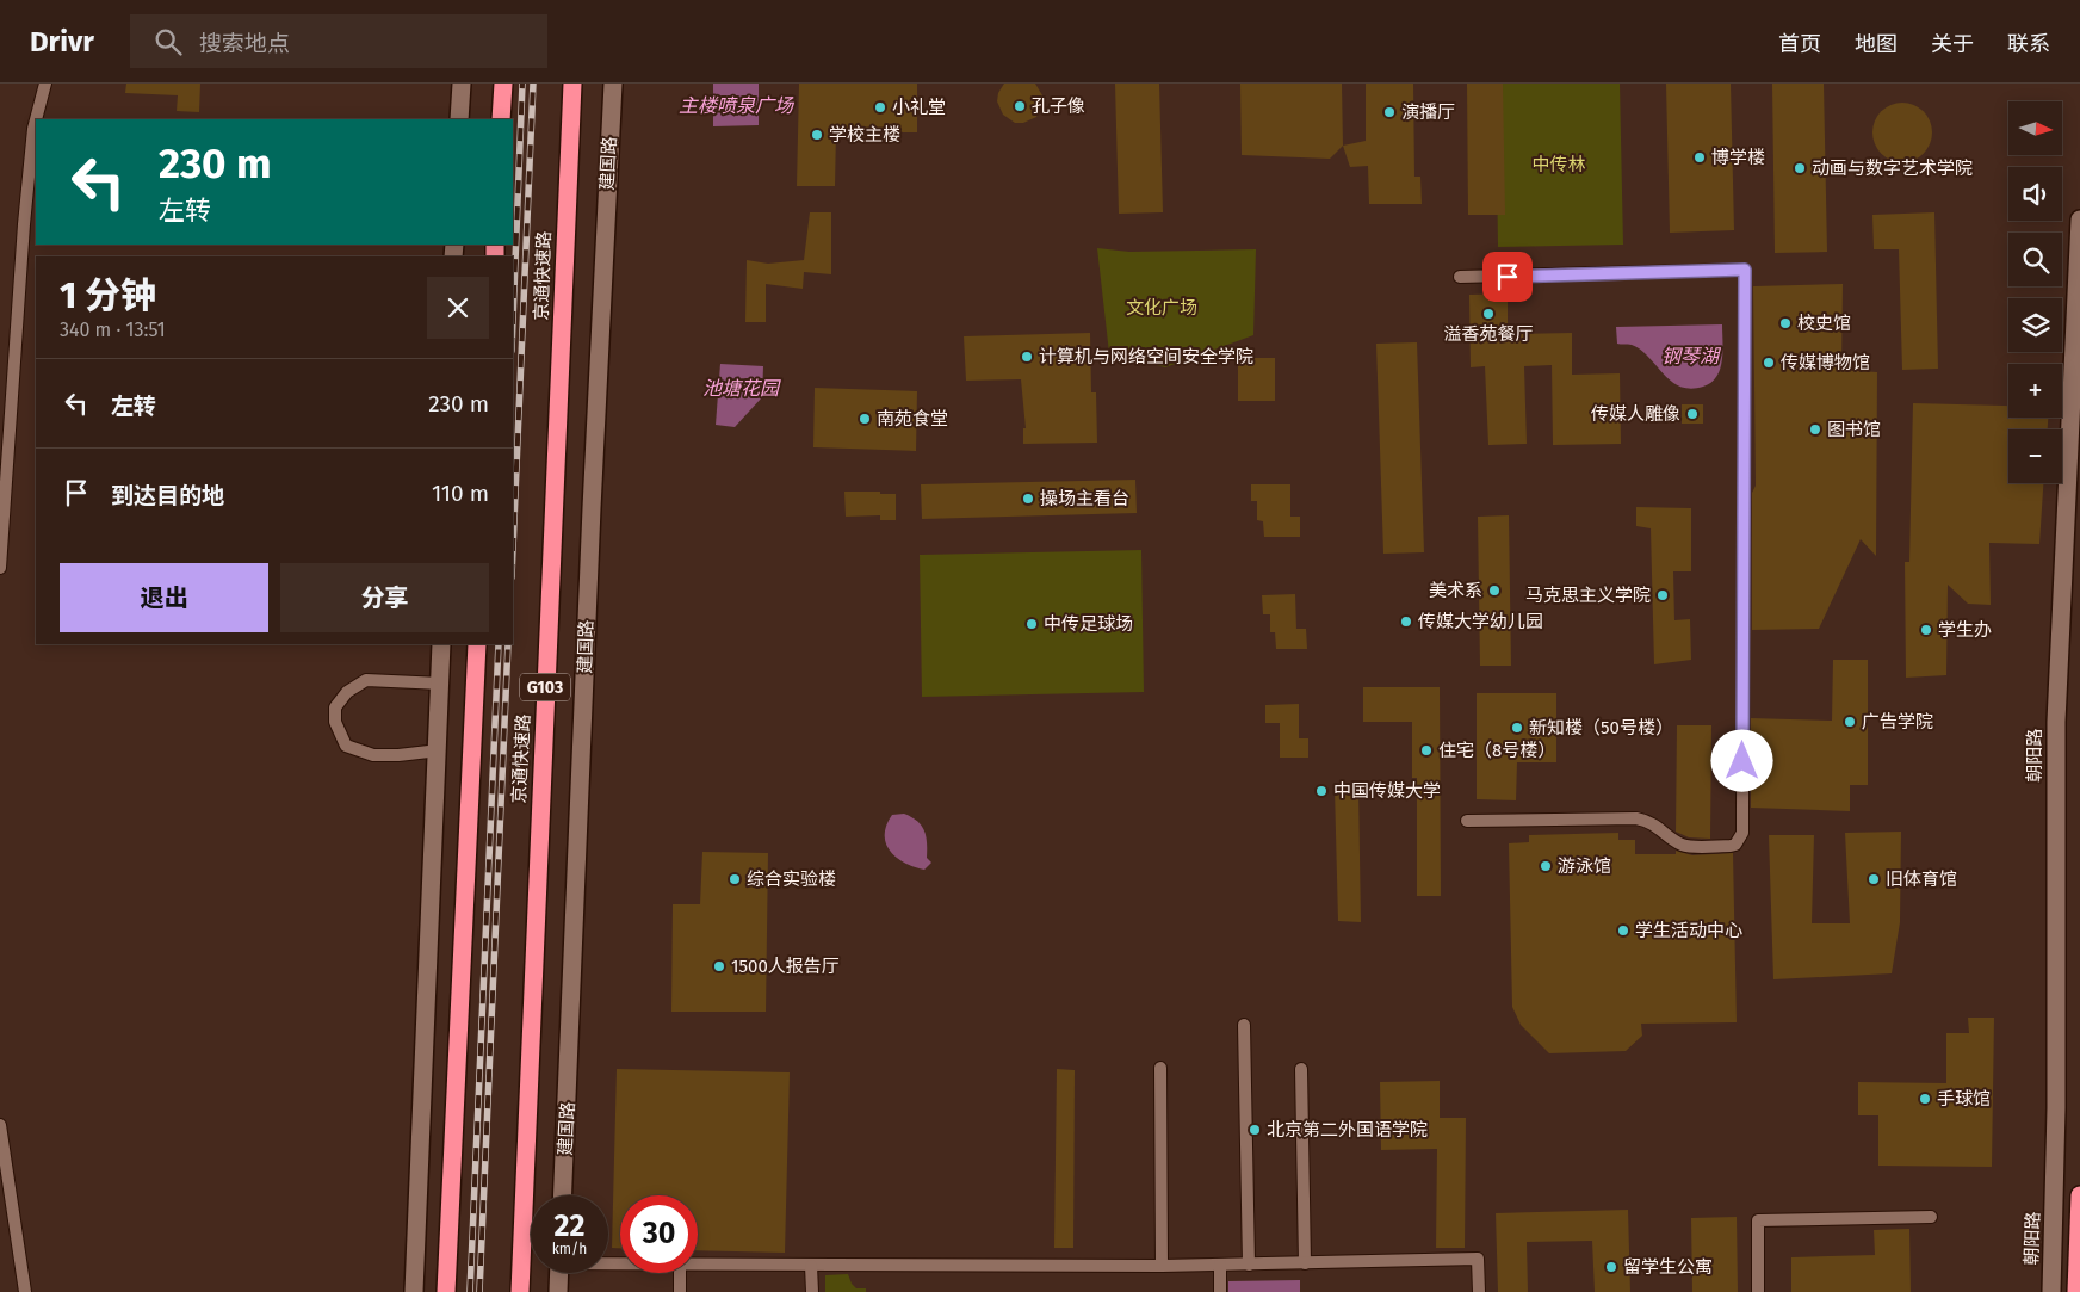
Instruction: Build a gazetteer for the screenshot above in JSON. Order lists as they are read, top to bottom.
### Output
{
  "streets": {
    "highway": ["京通快速路", "G103"],
    "main road": ["建国路", "朝阳路"]
  },
  "water": ["主楼喷泉广场", "钢琴湖", "池塘花园"],
  "parks": ["中传林", "文化广场"],
  "places": [
    "孔子像",
    "小礼堂",
    "演播厅",
    "学校主楼",
    "博学楼",
    "动画与数字艺术学院",
    "溢香苑餐厅",
    "校史馆",
    "计算机与网络空间安全学院",
    "传媒博物馆",
    "传媒人雕像",
    "南苑食堂",
    "图书馆",
    "操场主看台",
    "美术系",
    "马克思主义学院",
    "传媒大学幼儿园",
    "中传足球场",
    "学生办",
    "广告学院",
    "新知楼（50号楼）",
    "住宅（8号楼）",
    "中国传媒大学",
    "游泳馆",
    "综合实验楼",
    "旧体育馆",
    "学生活动中心",
    "1500人报告厅",
    "手球馆",
    "北京第二外国语学院",
    "留学生公寓"
  ],
  "north": "right",
  "page": {
    "header": "Drivr",
    "search": "搜索地点",
    "nav": [
      "首页",
      "地图",
      "关于",
      "联系"
    ],
    "map_buttons": ["+", "−"],
    "turn": ["230 m", "左转"],
    "heading": ["1 分钟", "340 m · 13:51"],
    "list": [
      {
        "name": "左转",
        "value": "230 m"
      },
      {
        "name": "到达目的地",
        "value": "110 m"
      }
    ],
    "buttons": ["退出", "分享"],
    "speed": "22 km/h",
    "limit": "30"
  }
}
